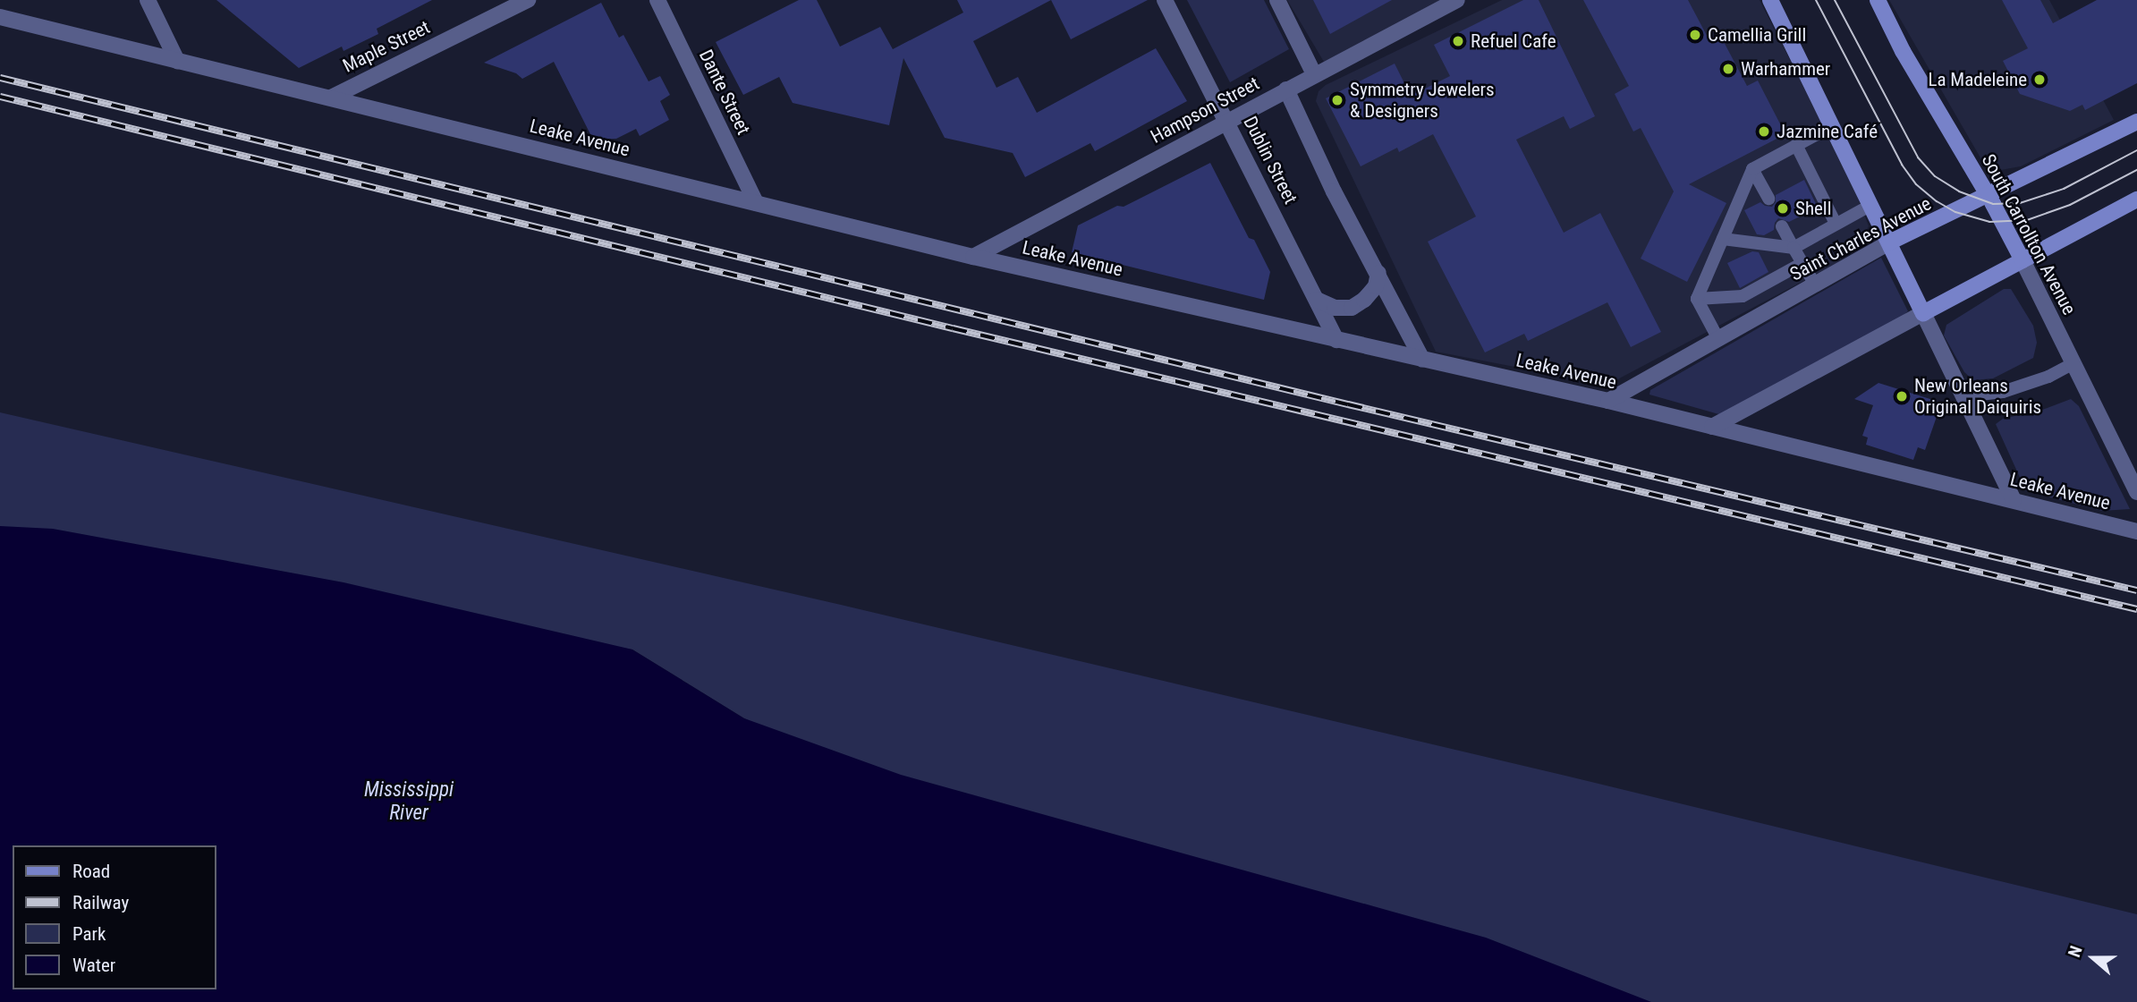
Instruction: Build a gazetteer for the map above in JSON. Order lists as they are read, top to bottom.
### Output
{
  "streets": {
    "main road": ["South Carrollton Avenue", "Saint Charles Avenue"],
    "street": [
      "Maple Street",
      "Dante Street",
      "Hampson Street",
      "Leake Avenue",
      "Dublin Street"
    ]
  },
  "crossings": [
    ["Maple Street", "Leake Avenue"],
    ["Dante Street", "Leake Avenue"],
    ["Hampson Street", "Leake Avenue"],
    ["Hampson Street", "Dublin Street"],
    ["Leake Avenue", "Dublin Street"],
    ["Leake Avenue", "Saint Charles Avenue"],
    ["South Carrollton Avenue", "Saint Charles Avenue"]
  ],
  "water": ["Mississippi River"],
  "places": [
    "Camellia Grill",
    "Refuel Cafe",
    "Warhammer",
    "La Madeleine",
    "Symmetry Jewelers & Designers",
    "Jazmine Café",
    "Shell",
    "New Orleans Original Daiquiris"
  ],
  "legend": [
    "Road",
    "Railway",
    "Park",
    "Water"
  ],
  "north": "left"
}
